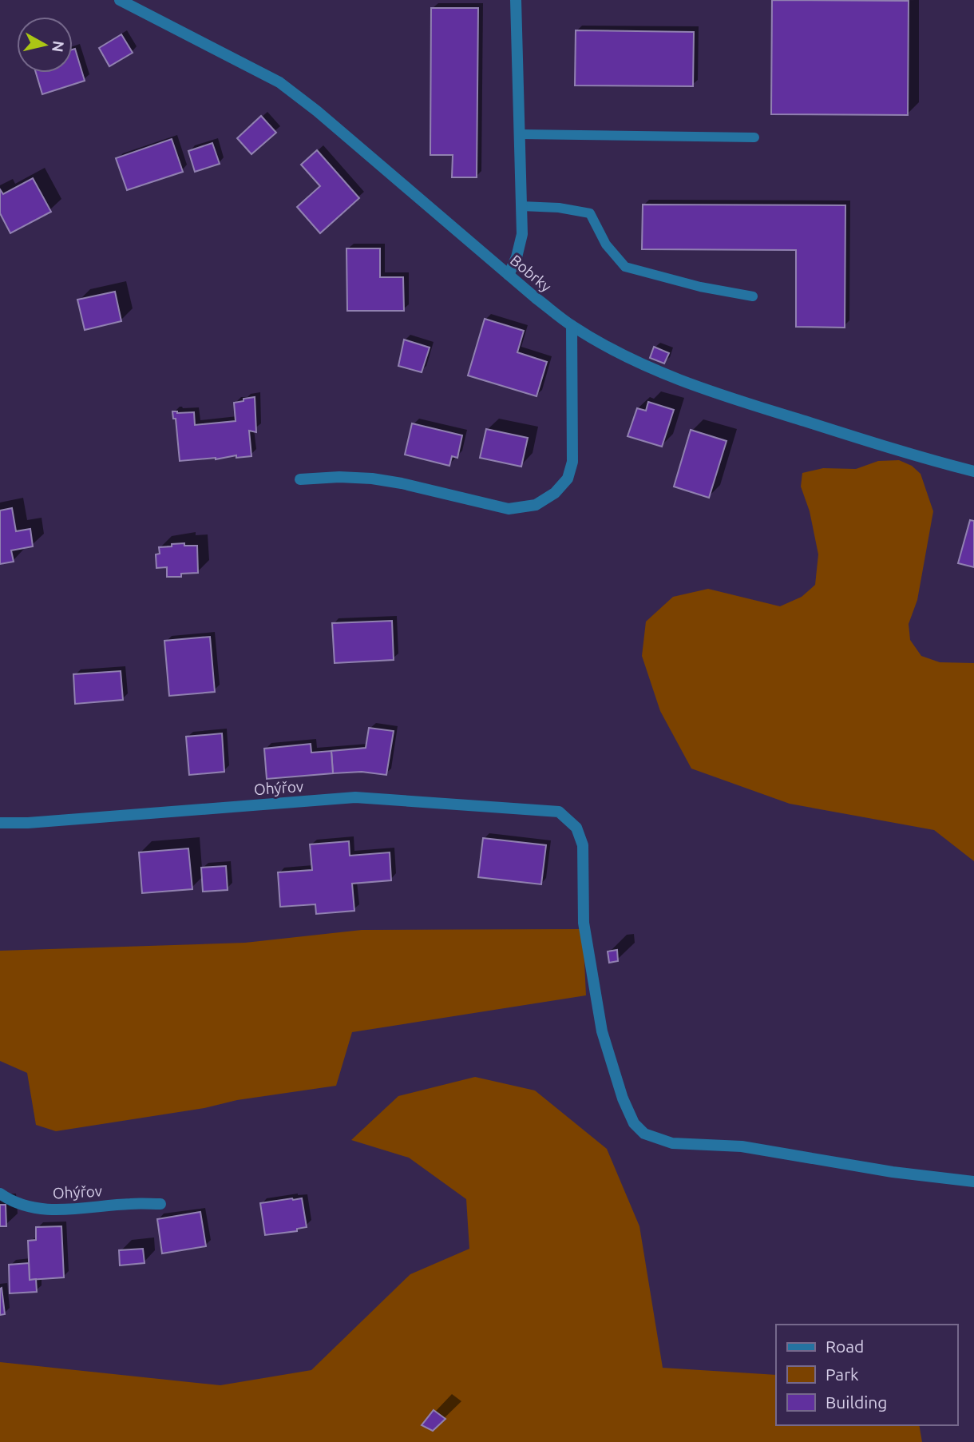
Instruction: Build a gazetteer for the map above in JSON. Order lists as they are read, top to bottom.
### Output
{
  "streets": {
    "street": ["Bobrky", "Ohýřov"]
  },
  "legend": ["Road", "Park", "Building"],
  "north": "right"
}
